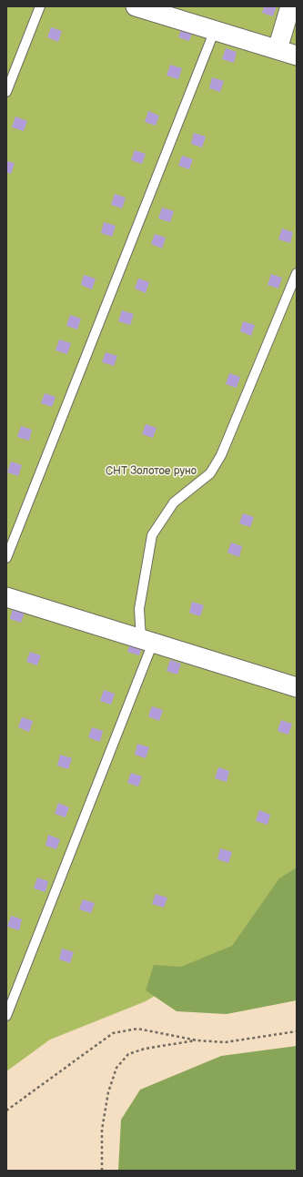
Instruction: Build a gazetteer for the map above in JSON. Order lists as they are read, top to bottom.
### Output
{
  "parks": ["СНТ Золотое руно"]
}
